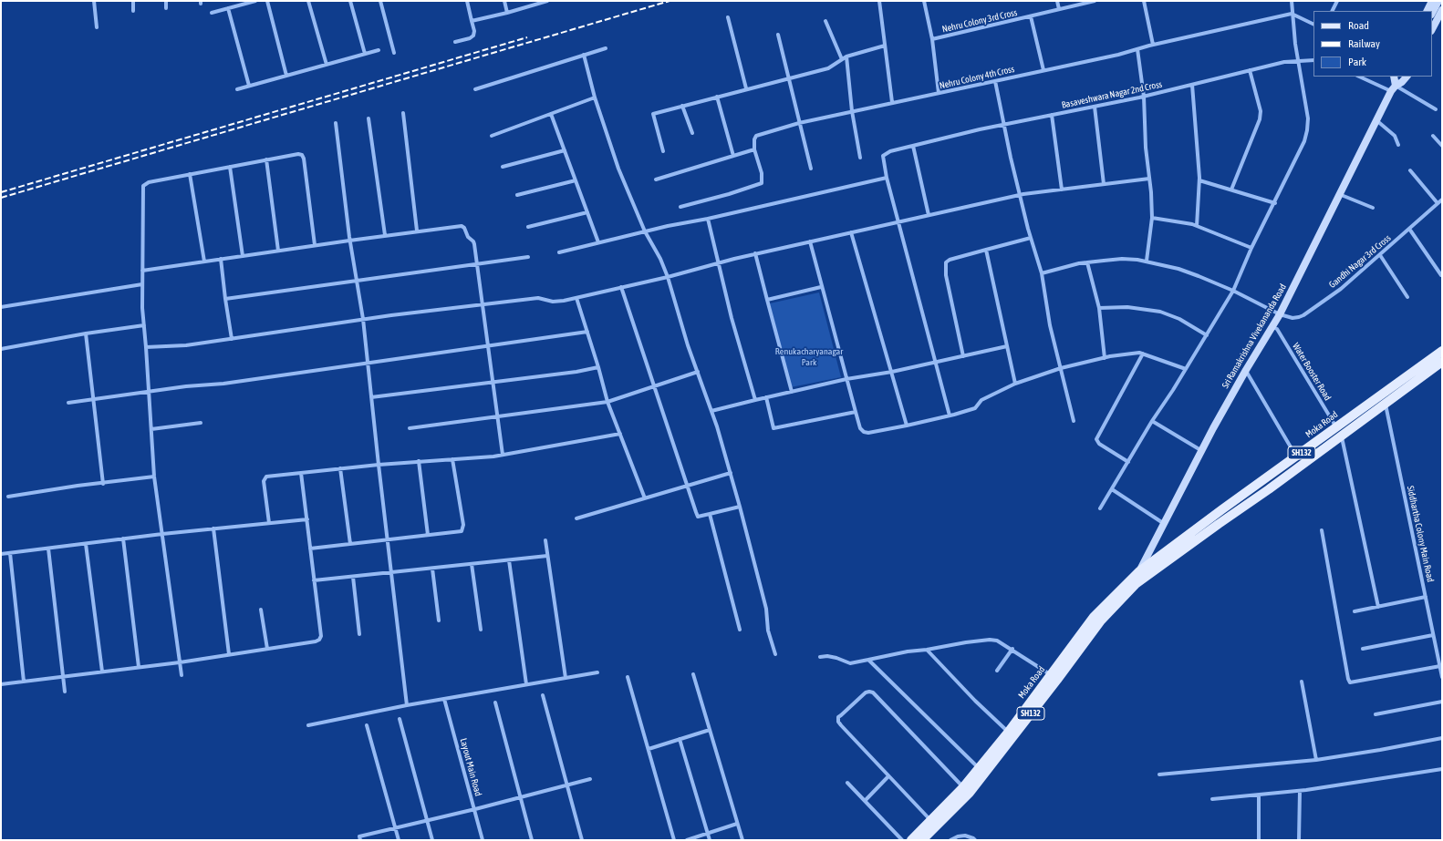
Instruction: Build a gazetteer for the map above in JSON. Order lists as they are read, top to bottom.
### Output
{
  "streets": {
    "main road": ["Sri Ramakrishna Vivekananda Road", "Moka Road", "SH132"],
    "street": [
      "Nehru Colony 3rd Cross",
      "Nehru Colony 4th Cross",
      "Basaveshwara Nagar 2nd Cross",
      "Gandhi Nagar 3rd Cross",
      "Water Booster Road",
      "Siddhartha Colony Main Road",
      "Layout Main Road"
    ]
  },
  "crossings": [
    ["Gandhi Nagar 3rd Cross", "Sri Ramakrishna Vivekananda Road"],
    ["Sri Ramakrishna Vivekananda Road", "Water Booster Road"],
    ["Sri Ramakrishna Vivekananda Road", "Moka Road"],
    ["Sri Ramakrishna Vivekananda Road", "SH132"],
    ["Water Booster Road", "Moka Road"],
    ["Water Booster Road", "SH132"],
    ["Moka Road", "SH132"],
    ["Moka Road", "Siddhartha Colony Main Road"],
    ["SH132", "Siddhartha Colony Main Road"]
  ],
  "parks": ["Renukacharyanagar Park"],
  "legend": ["Road", "Railway", "Park"]
}
